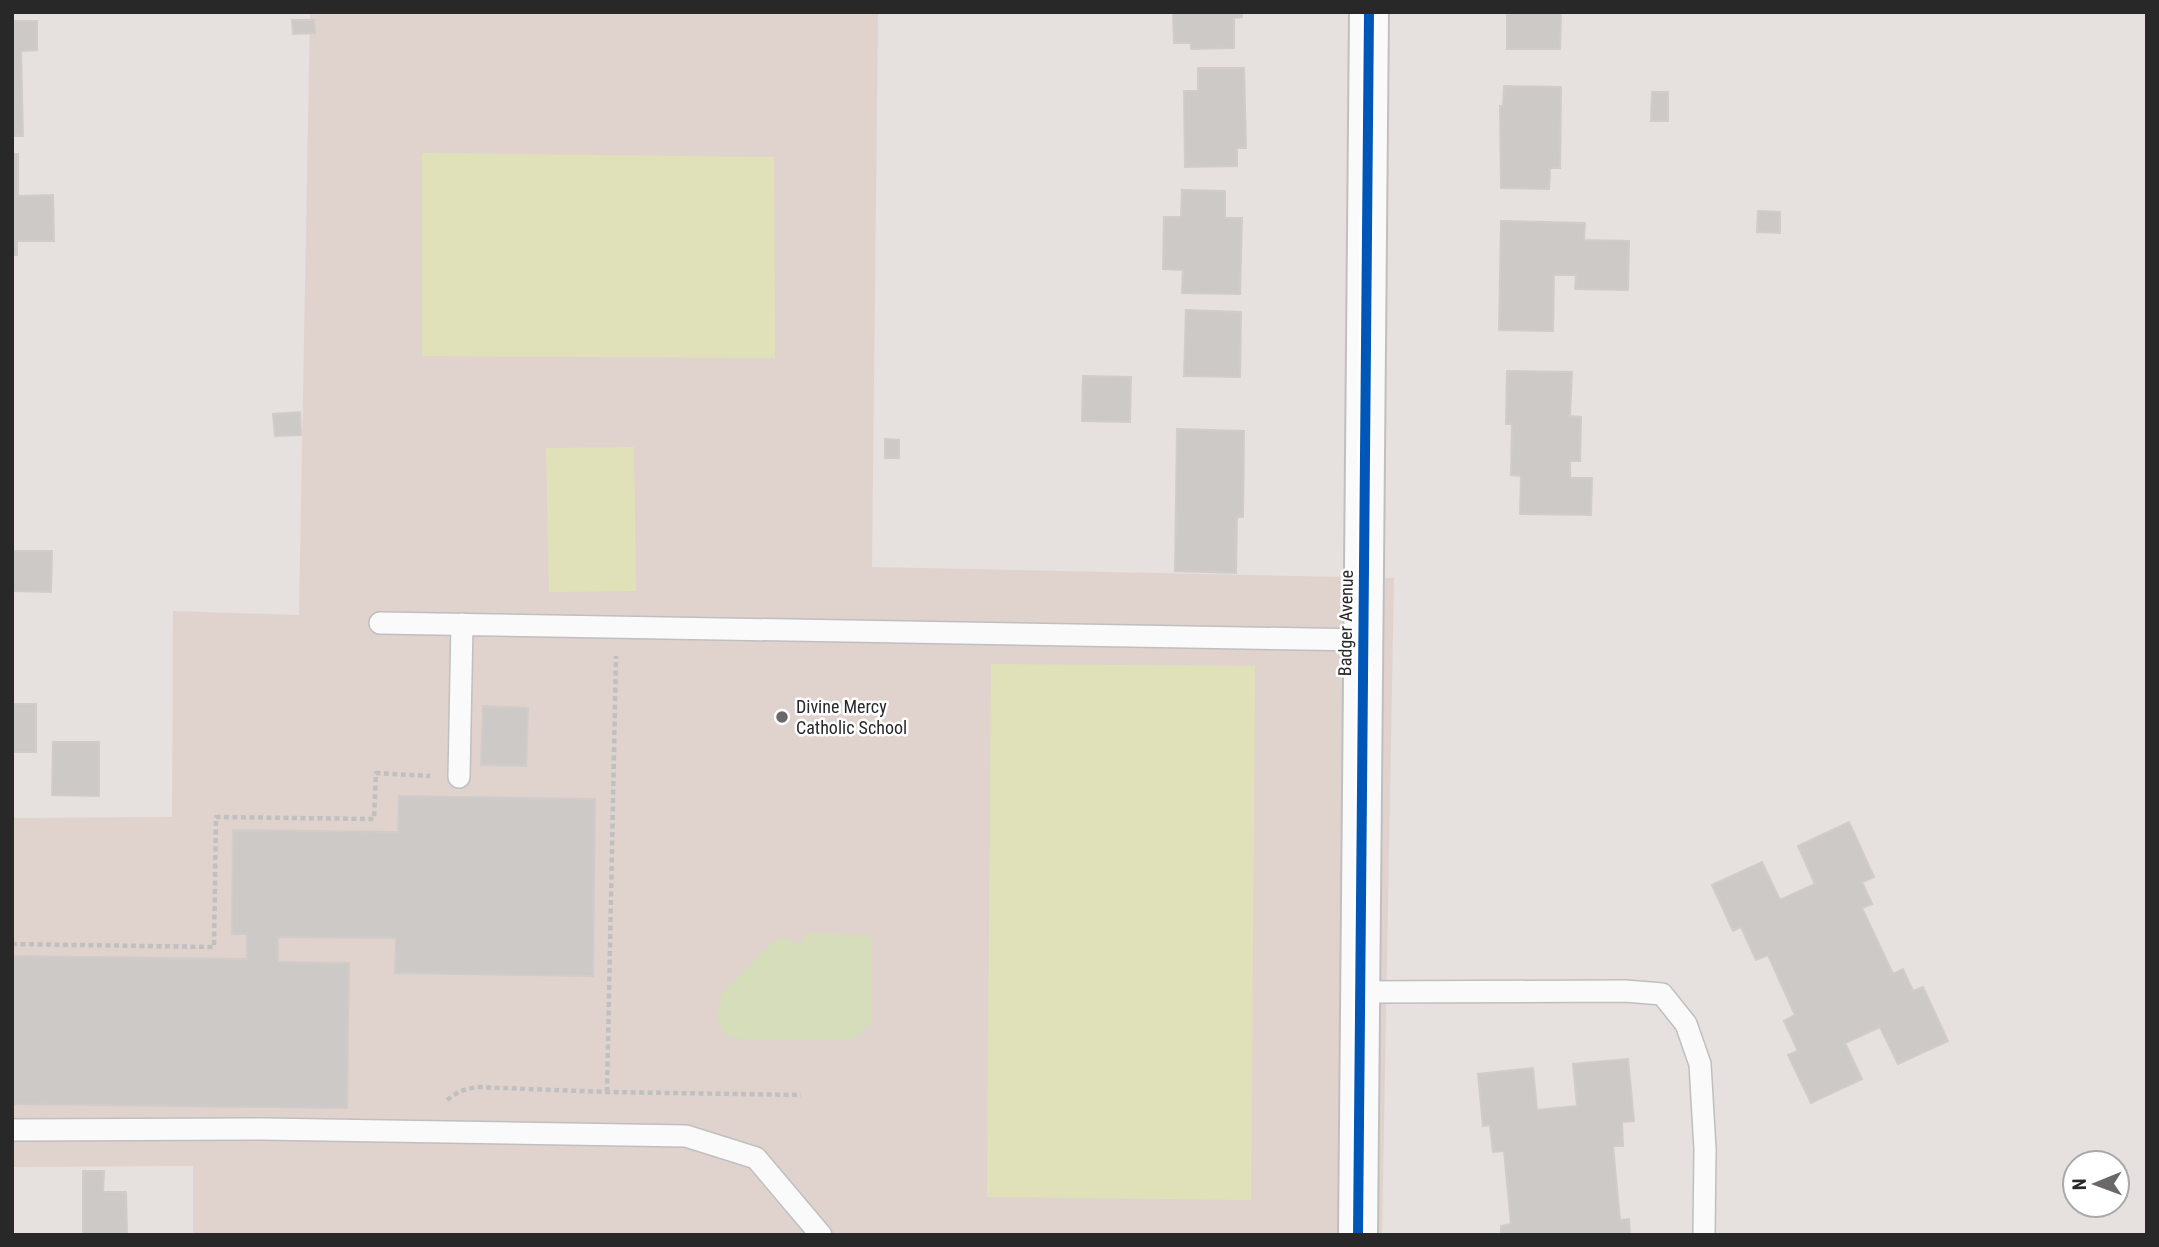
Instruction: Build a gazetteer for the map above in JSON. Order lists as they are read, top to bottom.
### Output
{
  "streets": {
    "street": ["Badger Avenue"]
  },
  "places": ["Divine Mercy Catholic School"],
  "north": "left"
}
